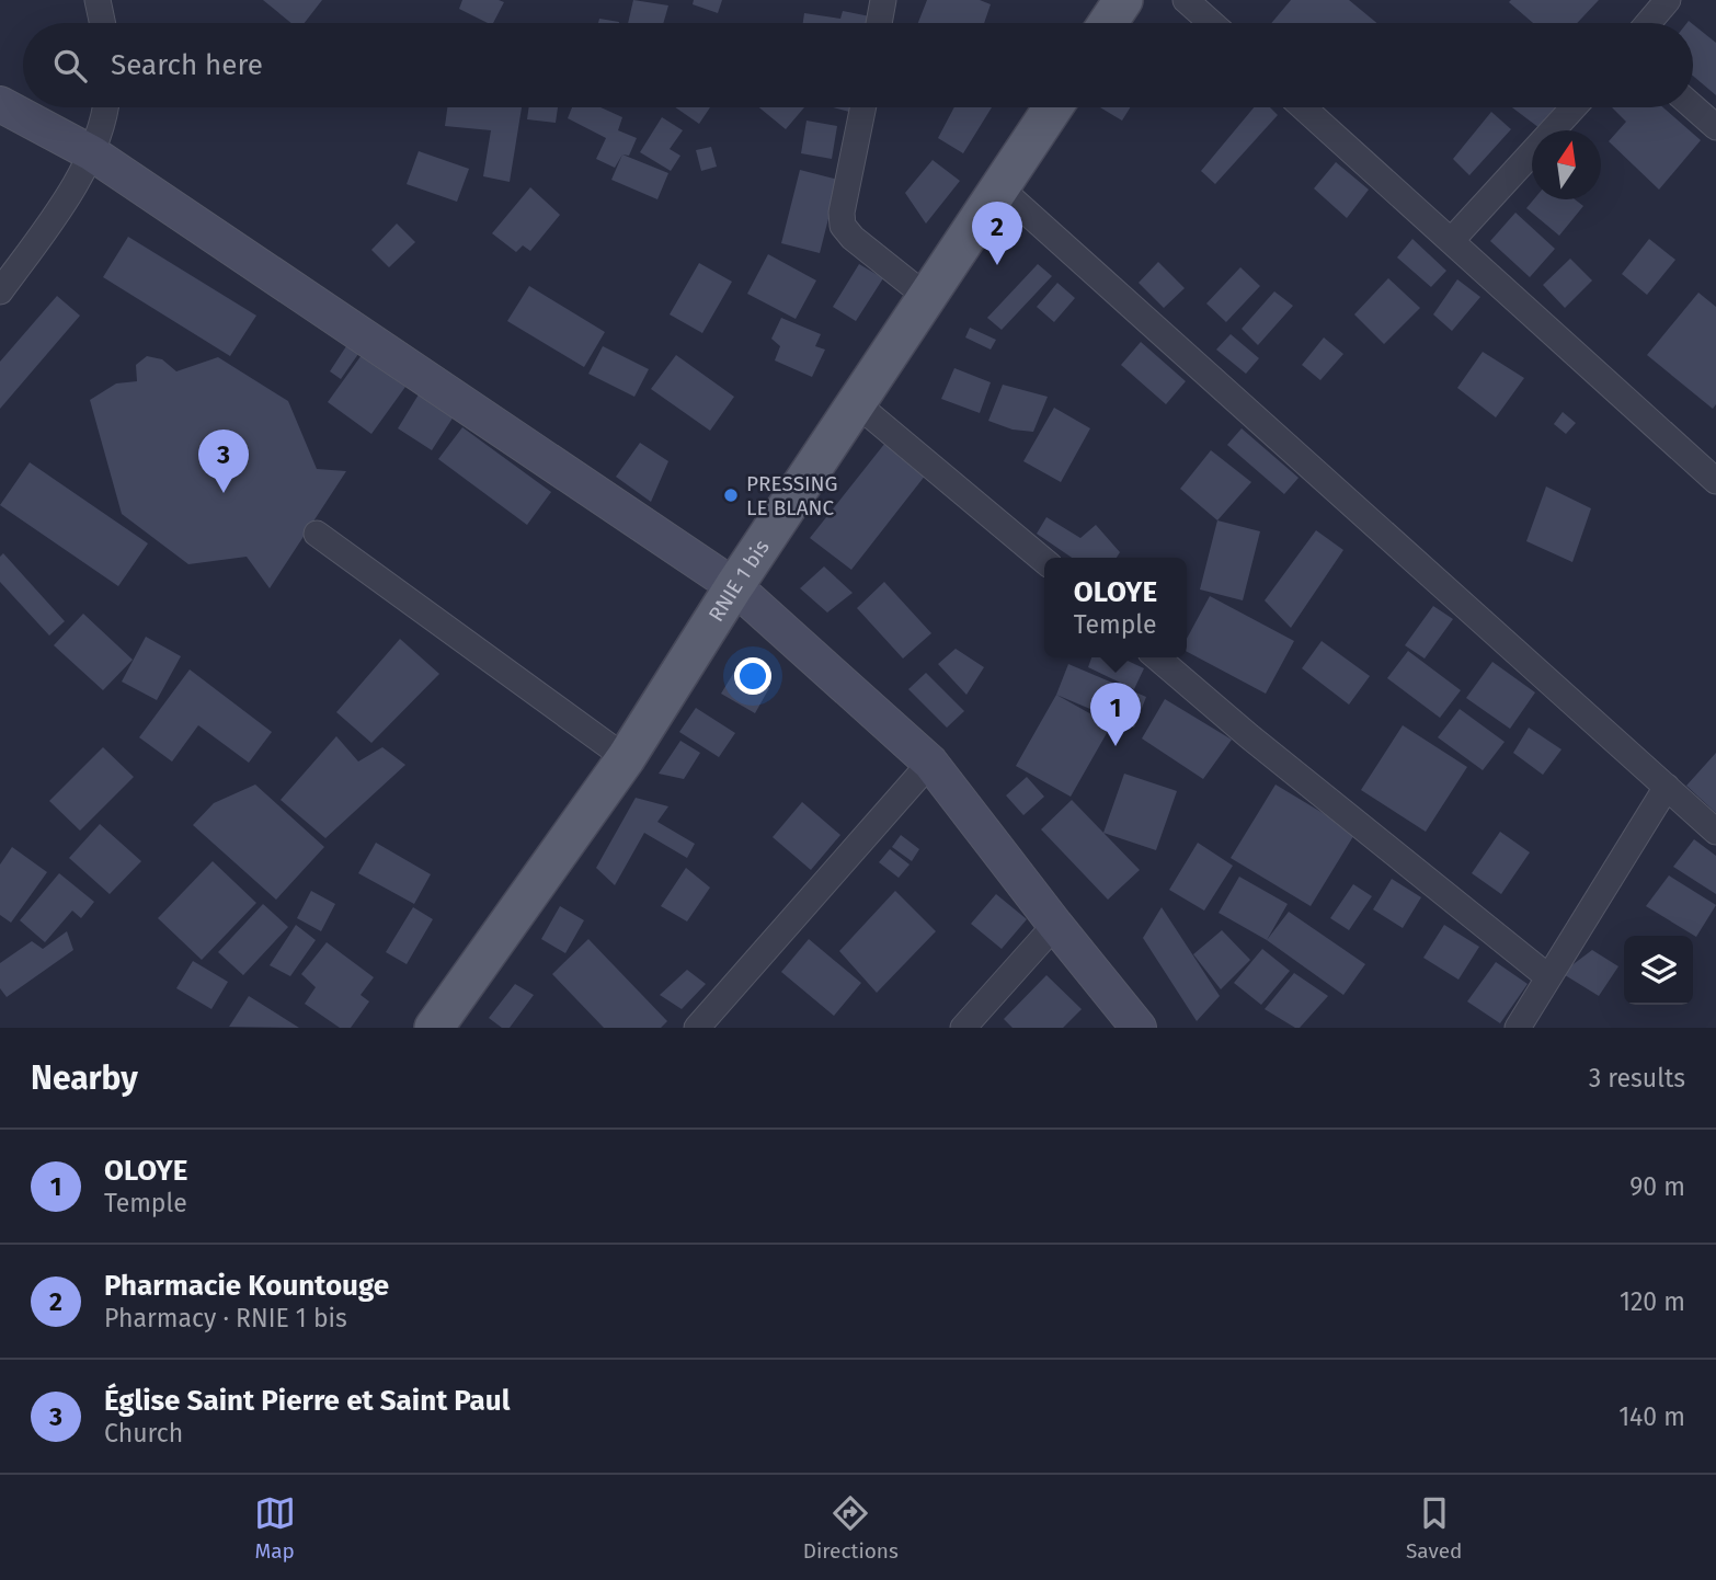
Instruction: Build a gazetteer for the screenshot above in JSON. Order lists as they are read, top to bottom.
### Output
{
  "streets": {
    "main road": ["RNIE 1 bis"]
  },
  "places": ["PRESSING LE BLANC"],
  "north": "top",
  "page": {
    "search": "Search here",
    "pins": ["2", "3", "1"],
    "popup": ["OLOYE", "Temple"],
    "heading": ["Nearby", "3 results"],
    "list": [
      {
        "mark": "1",
        "name": "OLOYE",
        "note": "Temple",
        "value": "90 m"
      },
      {
        "mark": "2",
        "name": "Pharmacie Kountouge",
        "note": "Pharmacy · RNIE 1 bis",
        "value": "120 m"
      },
      {
        "mark": "3",
        "name": "Église Saint Pierre et Saint Paul",
        "note": "Church",
        "value": "140 m"
      }
    ],
    "nav": ["Map", "Directions", "Saved"]
  }
}
